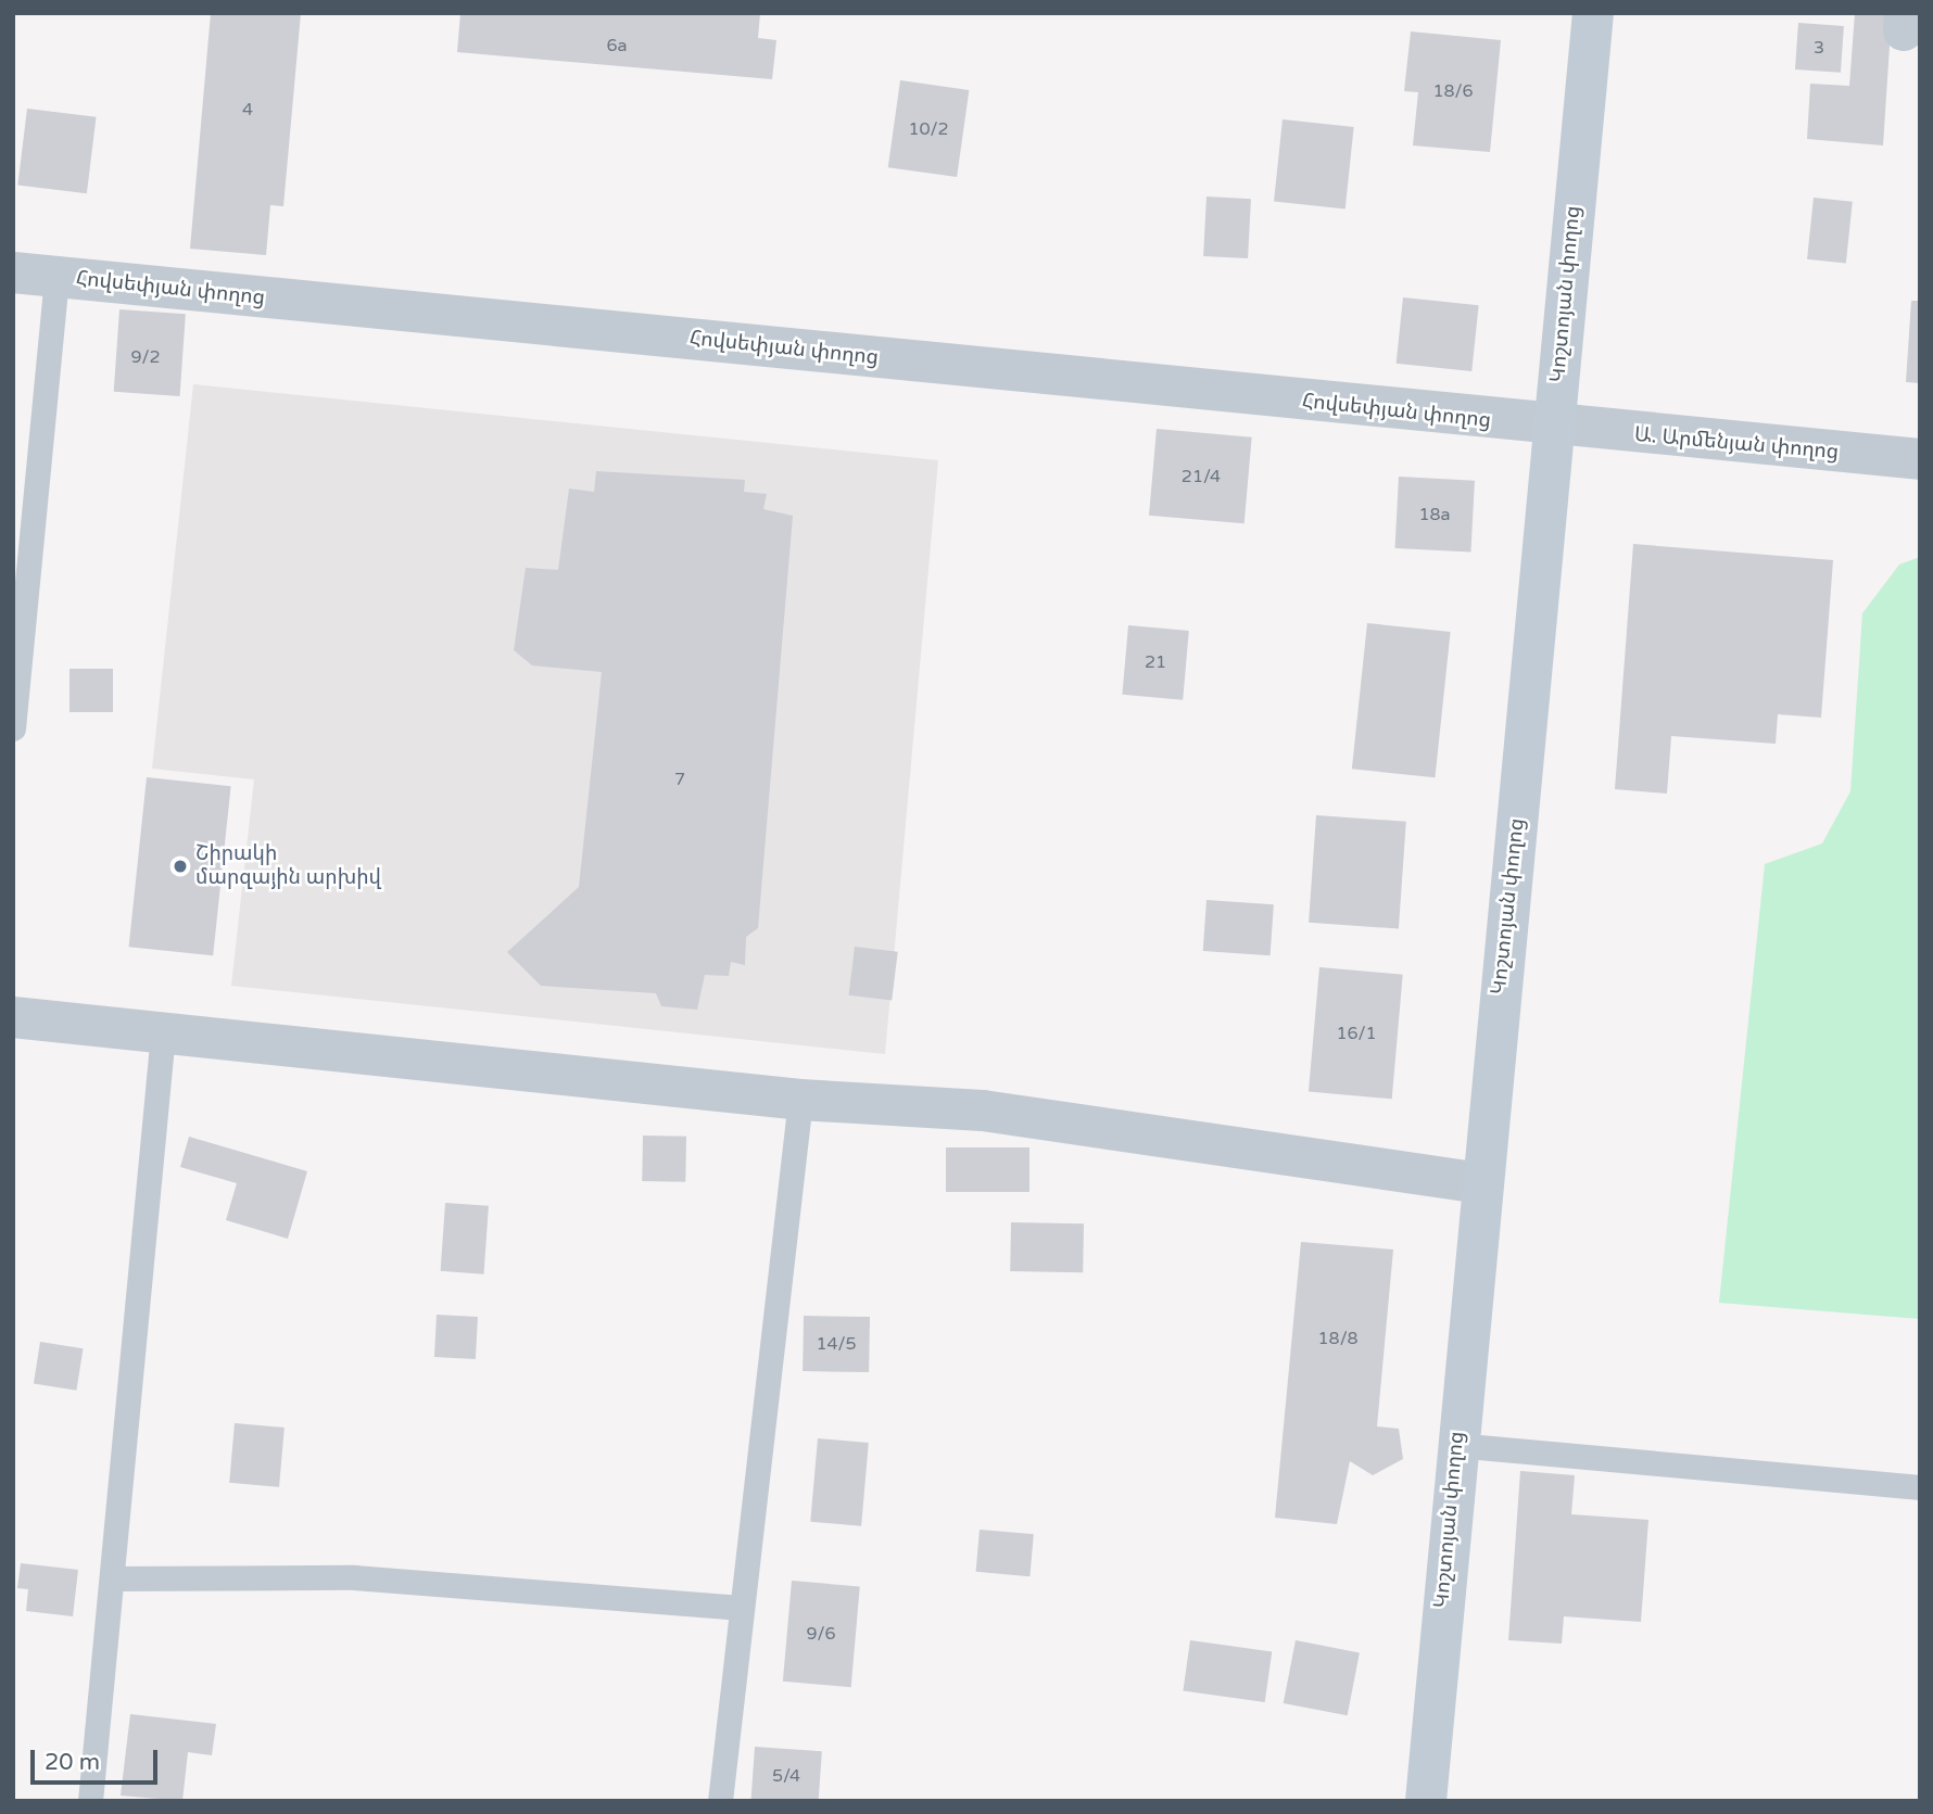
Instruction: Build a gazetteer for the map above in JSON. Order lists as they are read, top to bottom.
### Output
{
  "streets": {
    "street": ["Հովսեփյան փողոց", "Կոշտոյան փողոց", "Ա. Արմենյան փողոց"]
  },
  "crossings": [
    ["Հովսեփյան փողոց", "Կոշտոյան փողոց"],
    ["Հովսեփյան փողոց", "Ա. Արմենյան փողոց"],
    ["Կոշտոյան փողոց", "Ա. Արմենյան փողոց"]
  ],
  "places": ["Շիրակի մարզային արխիվ"],
  "house_numbers": [
    "6a",
    "3",
    "18/6",
    "4",
    "10/2",
    "9/2",
    "21/4",
    "18a",
    "21",
    "7",
    "16/1",
    "18/8",
    "14/5",
    "9/6",
    "5/4"
  ],
  "scale_bar": "20 m"
}
